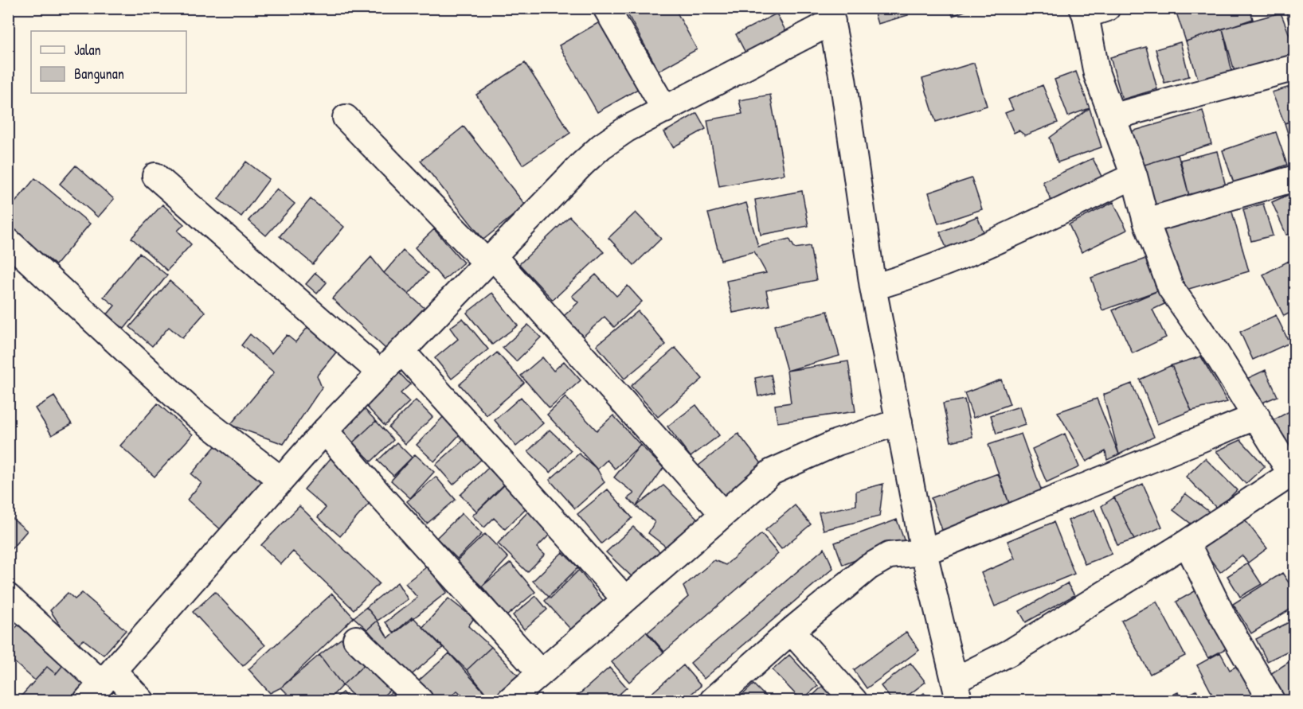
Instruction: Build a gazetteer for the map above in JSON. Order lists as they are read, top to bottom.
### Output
{
  "legend": ["Jalan", "Bangunan"]
}
